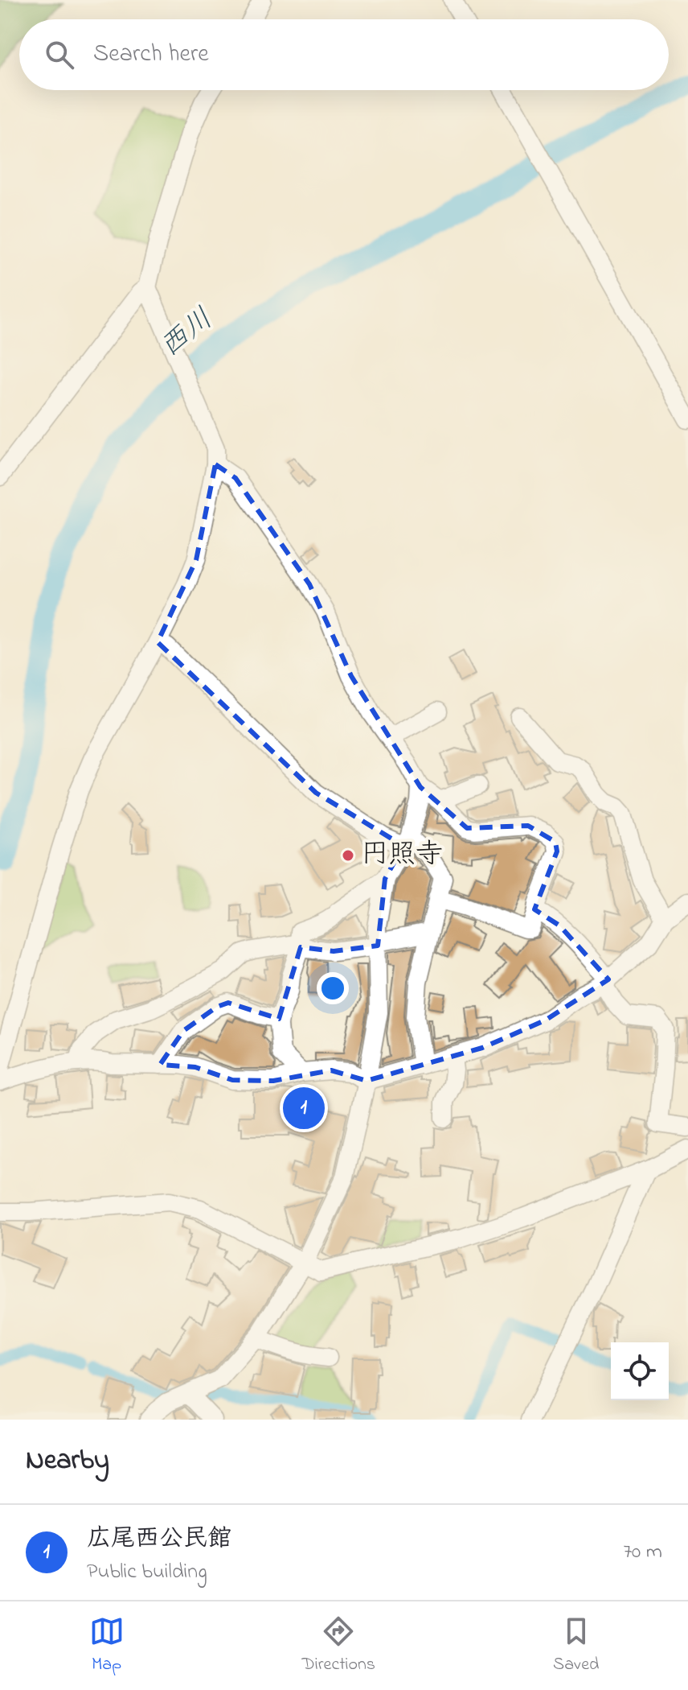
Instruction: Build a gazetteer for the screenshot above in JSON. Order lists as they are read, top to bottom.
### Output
{
  "water": ["西川"],
  "places": ["円照寺"],
  "page": {
    "search": "Search here",
    "pins": "1",
    "heading": "Nearby",
    "list": [
      {
        "mark": "1",
        "name": "広尾西公民館",
        "note": "Public building",
        "value": "70 m"
      }
    ],
    "nav": ["Map", "Directions", "Saved"]
  }
}
